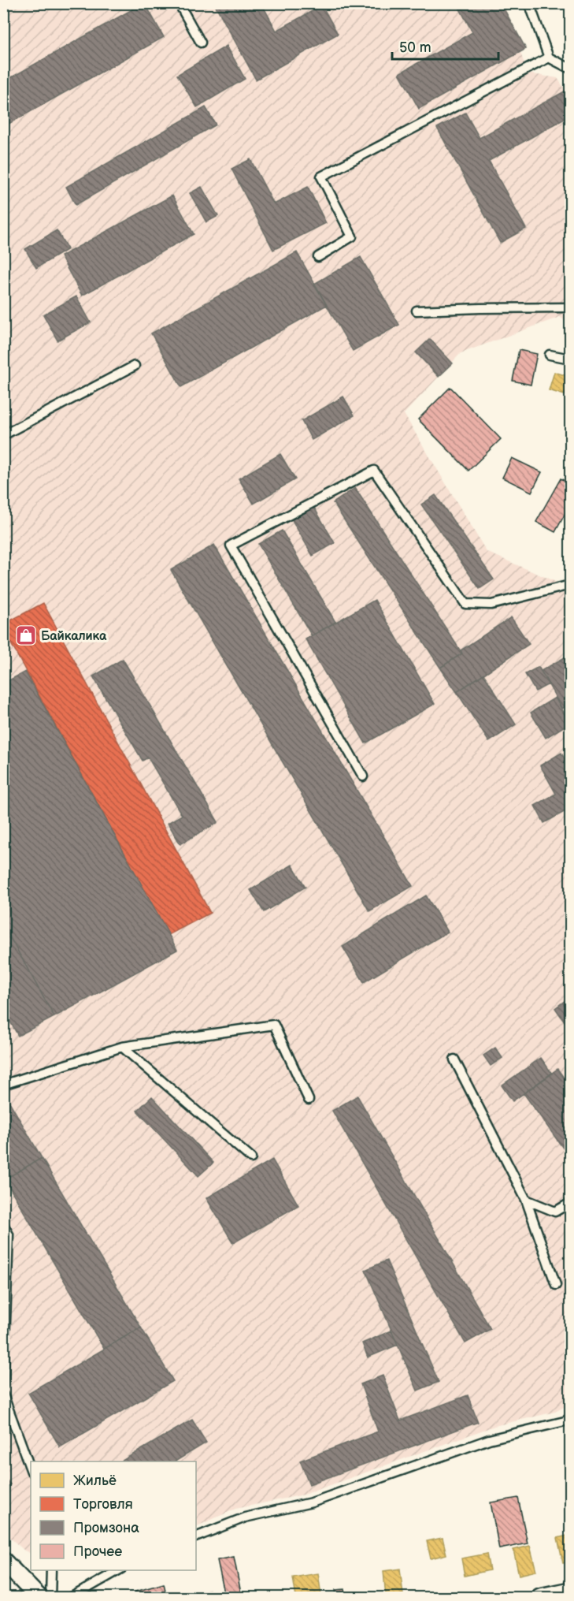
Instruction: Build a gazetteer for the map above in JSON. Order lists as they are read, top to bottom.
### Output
{
  "places": {
    "shop": ["Байкалика"]
  },
  "legend": [
    "Жильё",
    "Торговля",
    "Промзона",
    "Прочее"
  ],
  "scale_bar": "50 m"
}
